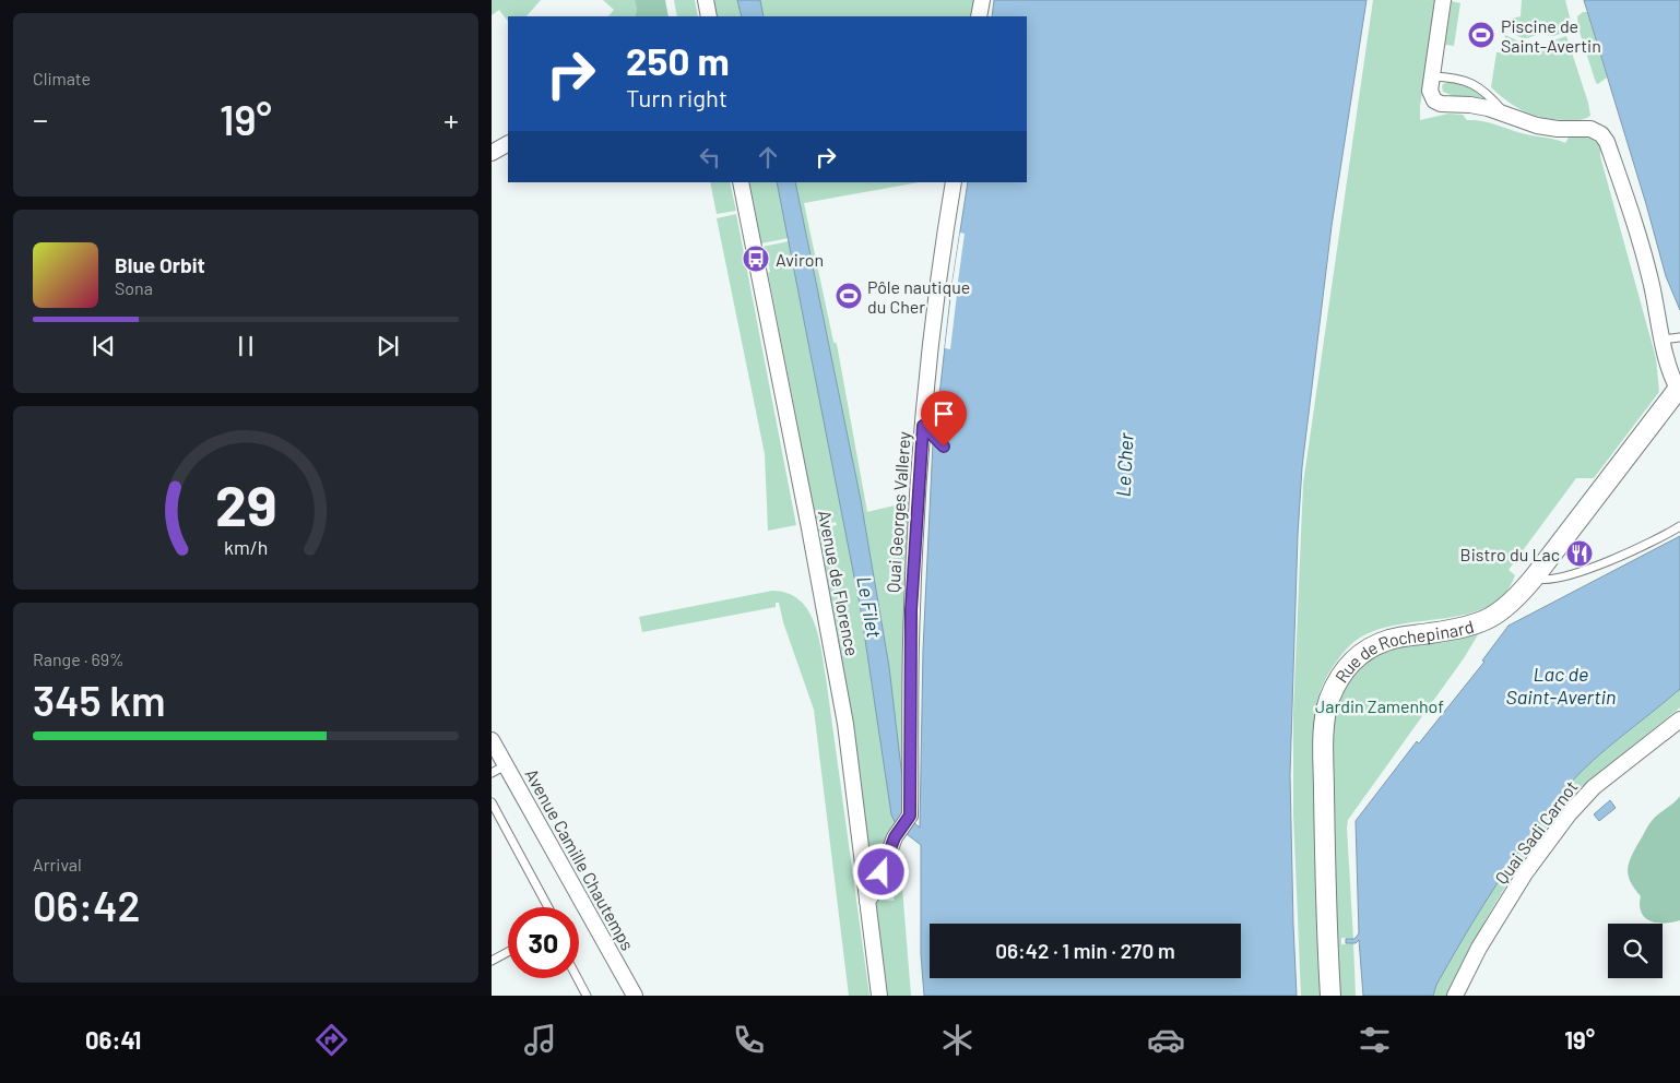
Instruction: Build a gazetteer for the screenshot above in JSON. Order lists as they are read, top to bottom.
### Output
{
  "streets": {
    "street": [
      "Quai Georges Vallerey",
      "Avenue de Florence",
      "Rue de Rochepinard",
      "Quai Sadi Carnot",
      "Avenue Camille Chautemps"
    ]
  },
  "crossings": [
    ["Quai Georges Vallerey", "Avenue de Florence"]
  ],
  "water": ["Le Cher", "Le Filet", "Lac de Saint-Avertin"],
  "parks": ["Jardin Zamenhof"],
  "places": {
    "sports": ["Piscine de Saint-Avertin", "Pôle nautique du Cher"],
    "bus stop": ["Aviron"],
    "restaurant": ["Bistro du Lac"]
  },
  "page": {
    "tile": [
      "Climate",
      ["Range · 69%", "345 km"],
      ["Arrival", "06:42"]
    ],
    "turn": ["250 m", "Turn right"],
    "heat": ["−", "19°", "+"],
    "song": ["Blue Orbit", "Sona"],
    "limit": "30",
    "trip": "06:42 · 1 min · 270 m",
    "tabs": ["06:41", "19°"],
    "gauge": ["29", "km/h"]
  }
}
